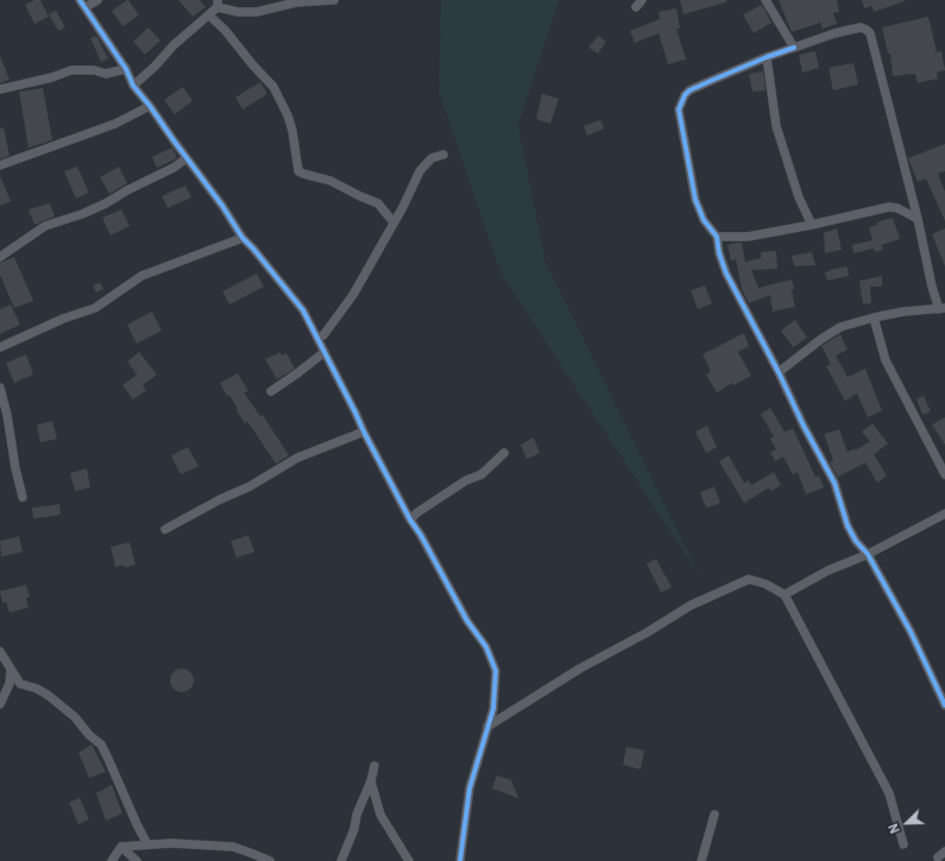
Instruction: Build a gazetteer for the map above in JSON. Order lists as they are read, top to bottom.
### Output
{
  "north": "bottom left"
}
